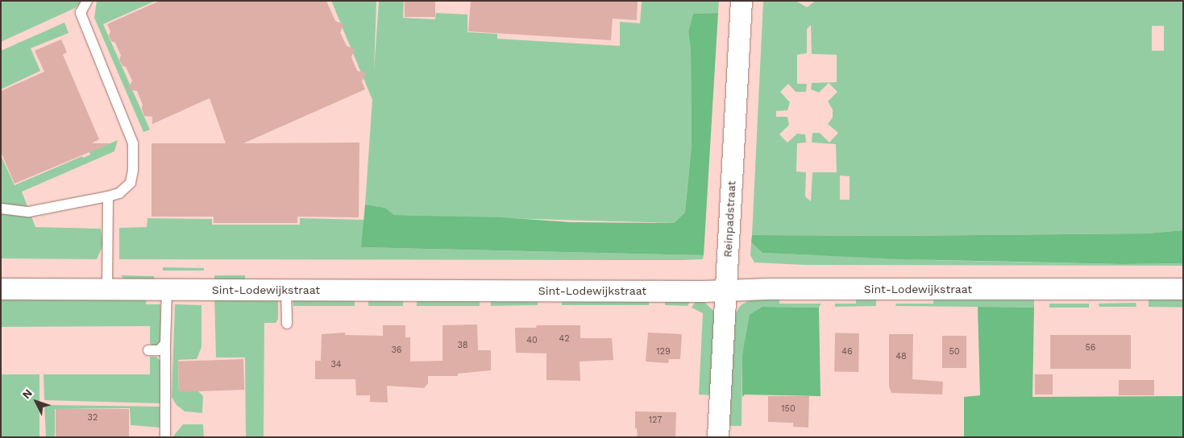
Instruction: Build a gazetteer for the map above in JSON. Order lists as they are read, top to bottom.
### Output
{
  "streets": {
    "street": ["Reinpadstraat", "Sint-Lodewijkstraat"]
  },
  "crossings": [
    ["Reinpadstraat", "Sint-Lodewijkstraat"]
  ],
  "house_numbers": [
    "42",
    "40",
    "38",
    "56",
    "36",
    "129",
    "46",
    "50",
    "48",
    "34",
    "150",
    "32",
    "127"
  ],
  "north": "top left"
}
